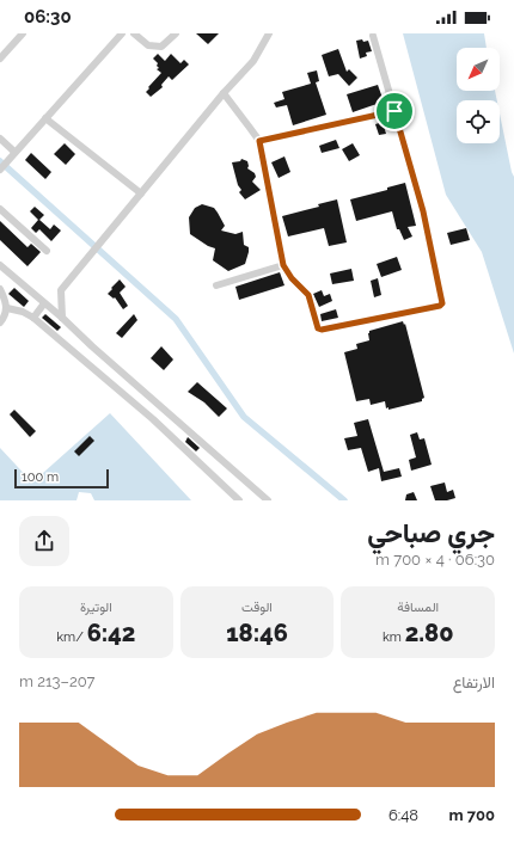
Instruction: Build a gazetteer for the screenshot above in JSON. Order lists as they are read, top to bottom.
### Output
{
  "scale_bar": "100 m",
  "north": "bottom left",
  "page": {
    "status": "06:30",
    "scale": "100 m",
    "heading": ["جري صباحي", "06:30 · 4 × 700 m"],
    "stats": [
      ["المسافة", "2.80 km"],
      ["الوقت", "18:46"],
      ["الوتيرة", "6:42 /km"]
    ],
    "chart": ["الارتفاع", "207–213 m"],
    "list": [
      {
        "name": "700 m",
        "note": "6:48"
      }
    ]
  }
}
